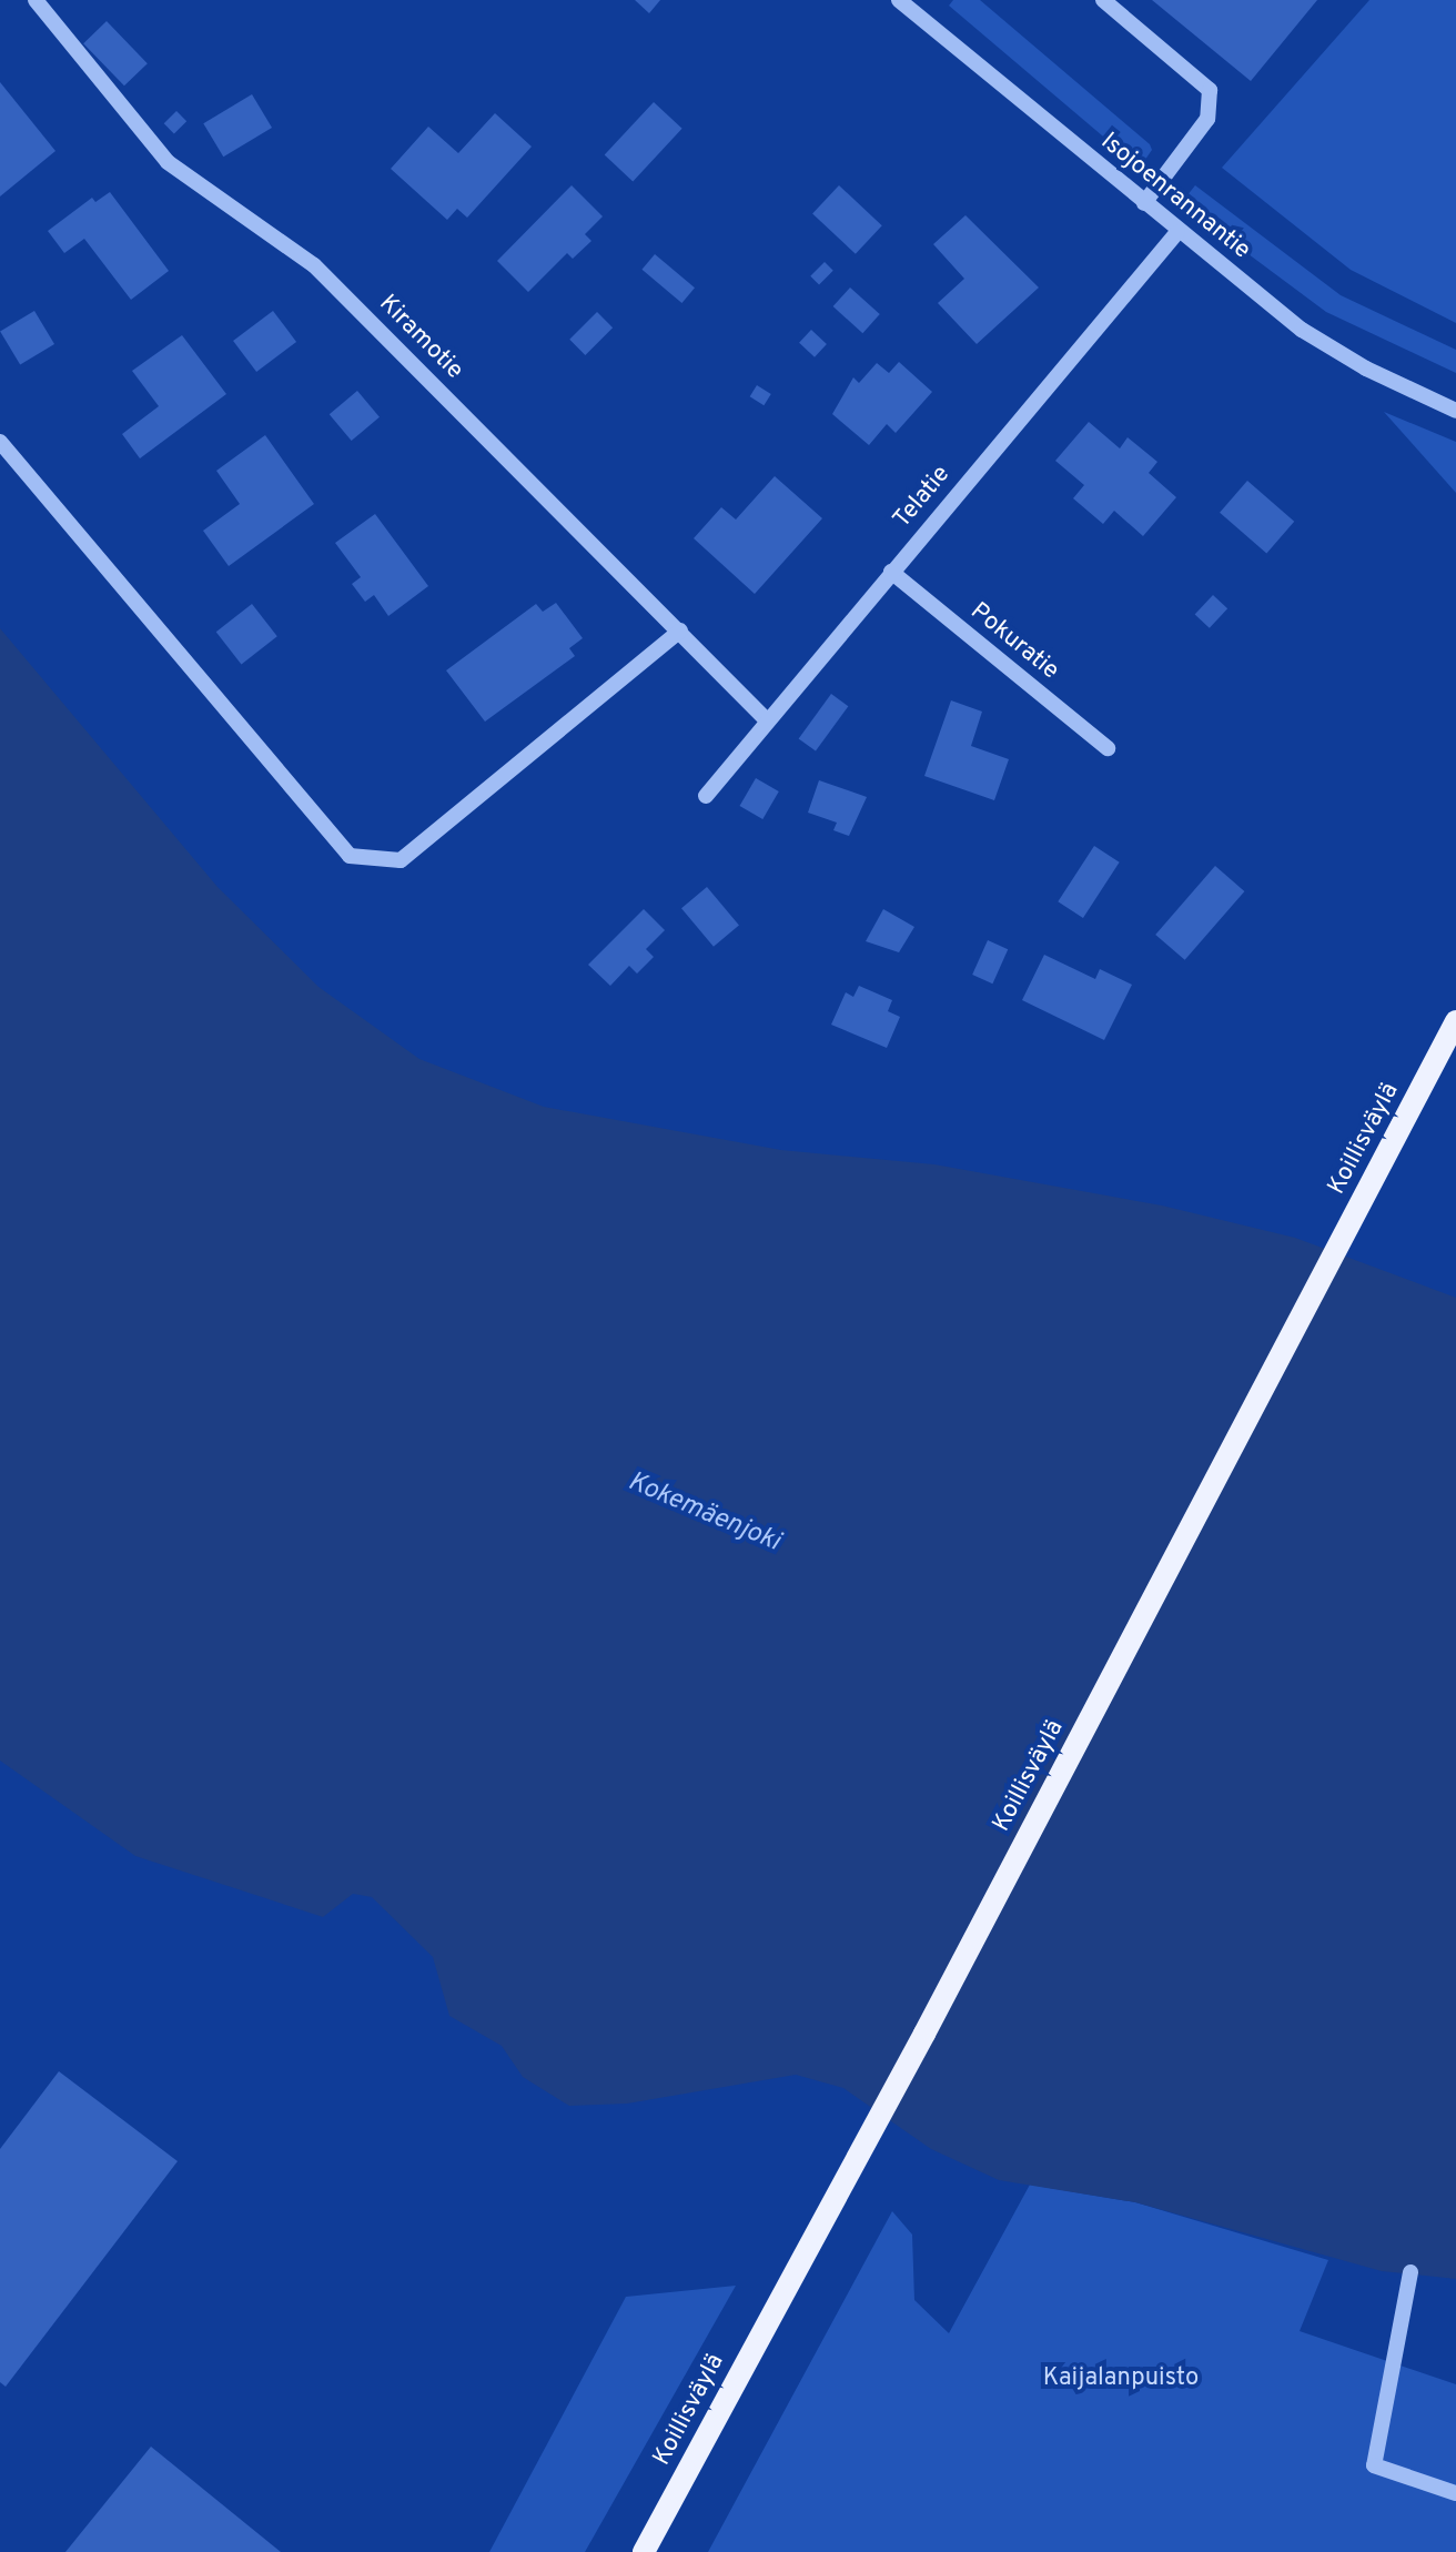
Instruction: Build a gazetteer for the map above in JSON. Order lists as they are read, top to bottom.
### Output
{
  "streets": {
    "main road": ["Koillisväylä"],
    "street": [
      "Isojoenrannantie",
      "Kiramotie",
      "Telatie",
      "Pokuratie"
    ]
  },
  "crossings": [
    ["Isojoenrannantie", "Telatie"],
    ["Kiramotie", "Telatie"],
    ["Telatie", "Pokuratie"]
  ],
  "water": ["Kokemäenjoki"],
  "parks": ["Kaijalanpuisto"]
}
